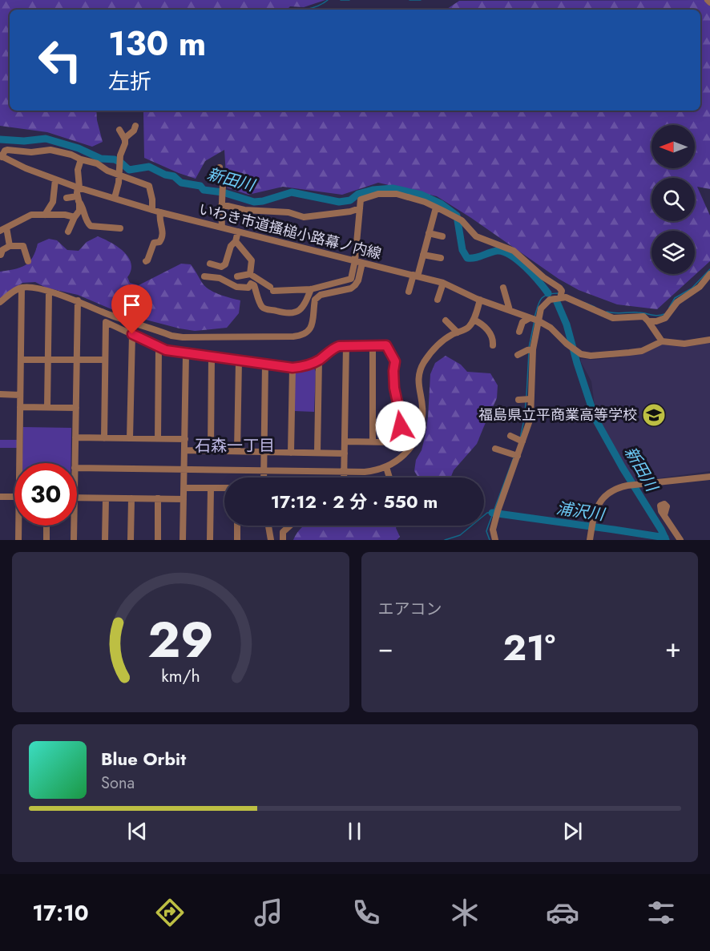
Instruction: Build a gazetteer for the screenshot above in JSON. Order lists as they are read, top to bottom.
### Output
{
  "streets": {
    "street": ["いわき市道搔槌小路幕ノ内線"]
  },
  "districts": ["石森一丁目"],
  "water": ["新田川", "浦沢川"],
  "places": {
    "school or university": ["福島県立平商業高等学校"]
  },
  "north": "left",
  "page": {
    "turn": ["130 m", "左折"],
    "limit": "30",
    "trip": "17:12 · 2 分 · 550 m",
    "tile": "エアコン",
    "heat": ["−", "21°", "+"],
    "song": ["Blue Orbit", "Sona"],
    "tabs": "17:10",
    "gauge": ["29", "km/h"]
  }
}
